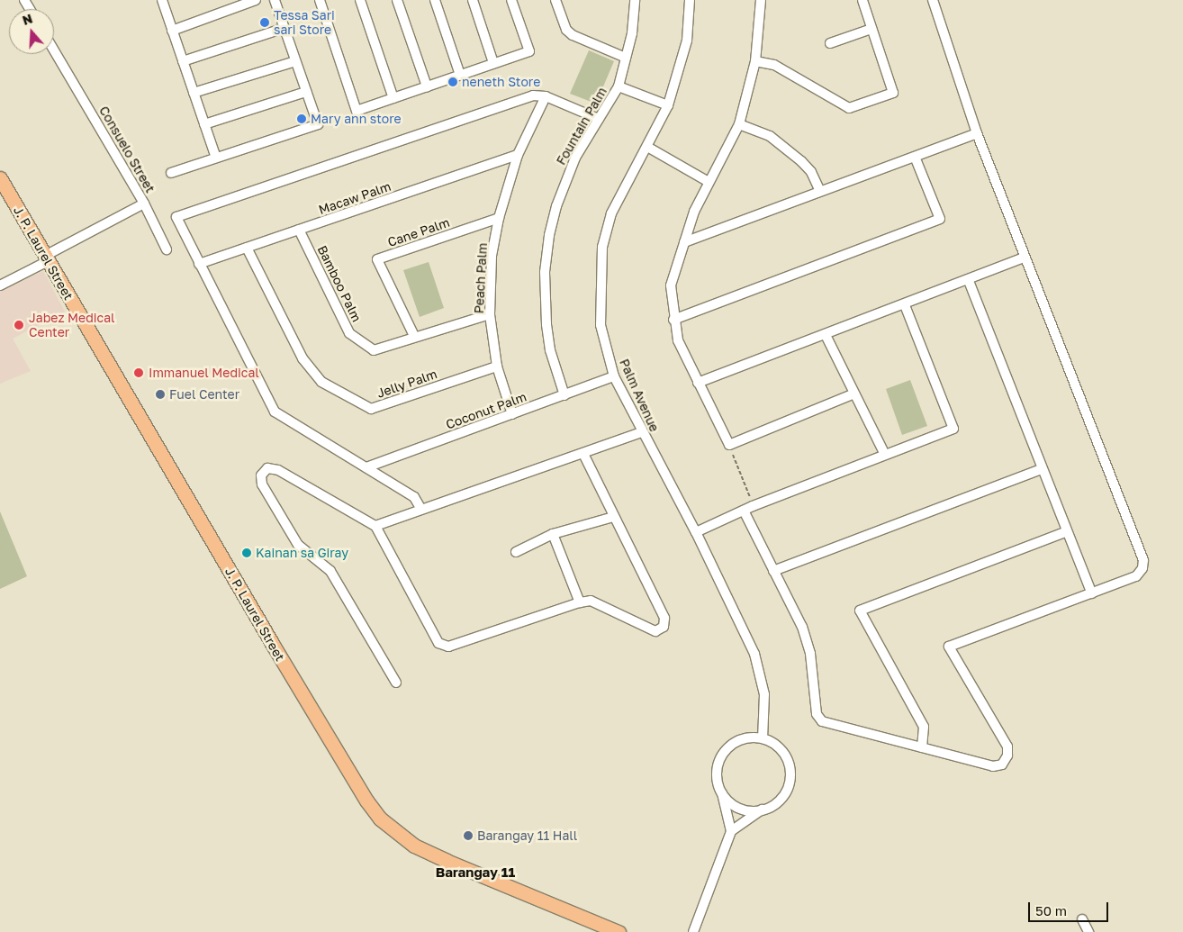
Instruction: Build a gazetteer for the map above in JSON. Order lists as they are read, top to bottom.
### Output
{
  "streets": {
    "main road": ["J. P. Laurel Street"],
    "street": [
      "Fountain Palm",
      "Consuelo Street",
      "Macaw Palm",
      "Cane Palm",
      "Peach Palm",
      "Bamboo Palm",
      "Jelly Palm",
      "Palm Avenue",
      "Coconut Palm"
    ]
  },
  "crossings": [
    ["Fountain Palm", "Coconut Palm"],
    ["Consuelo Street", "J. P. Laurel Street"],
    ["Macaw Palm", "Peach Palm"],
    ["Macaw Palm", "Bamboo Palm"],
    ["Macaw Palm", "Jelly Palm"],
    ["Cane Palm", "Peach Palm"],
    ["Cane Palm", "Bamboo Palm"],
    ["Peach Palm", "Bamboo Palm"],
    ["Peach Palm", "Jelly Palm"],
    ["Peach Palm", "Coconut Palm"],
    ["Palm Avenue", "Coconut Palm"]
  ],
  "districts": ["Barangay 11"],
  "places": [
    "Tessa Sari sari Store",
    "neneth Store",
    "Mary ann store",
    "Jabez Medical Center",
    "Immanuel Medical",
    "Fuel Center",
    "Kainan sa Giray",
    "Barangay 11 Hall"
  ],
  "scale_bar": "50 m",
  "north": "top"
}
